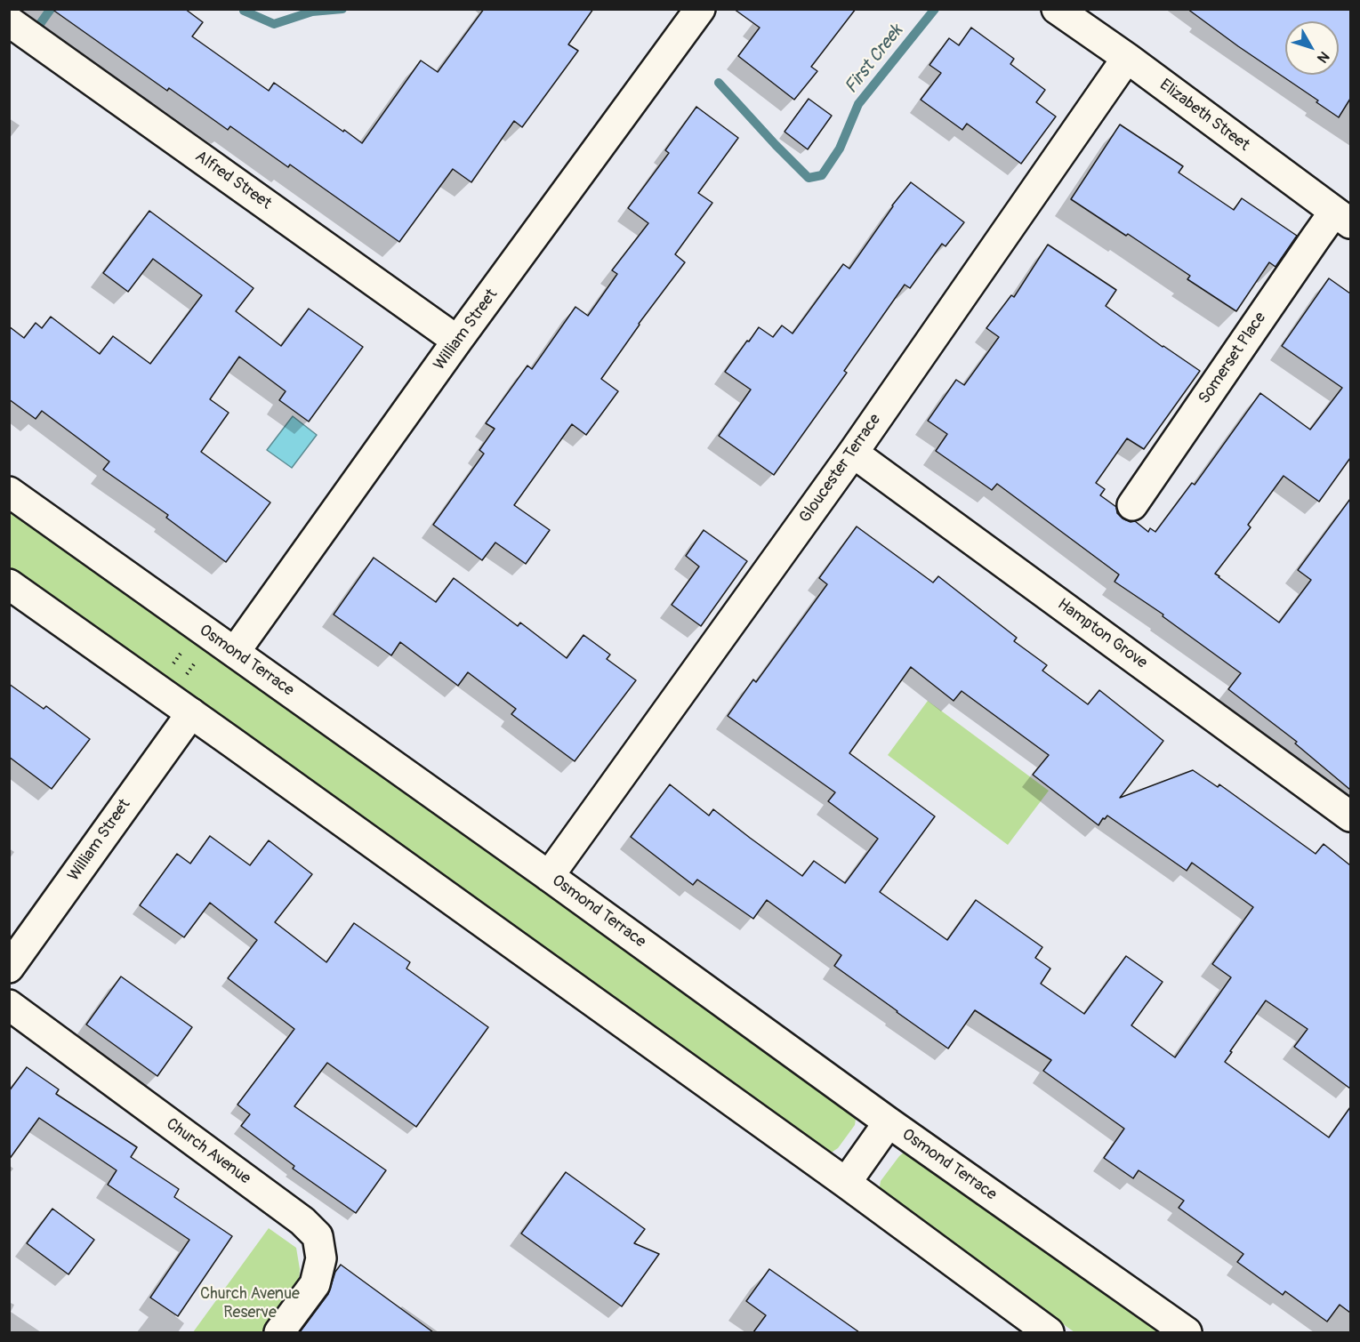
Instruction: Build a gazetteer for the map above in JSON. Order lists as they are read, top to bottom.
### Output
{
  "streets": {
    "street": [
      "Elizabeth Street",
      "Alfred Street",
      "William Street",
      "Somerset Place",
      "Gloucester Terrace",
      "Hampton Grove",
      "Osmond Terrace",
      "Church Avenue"
    ]
  },
  "crossings": [
    ["Elizabeth Street", "Somerset Place"],
    ["Elizabeth Street", "Gloucester Terrace"],
    ["Alfred Street", "William Street"],
    ["William Street", "Osmond Terrace"],
    ["Gloucester Terrace", "Hampton Grove"],
    ["Gloucester Terrace", "Osmond Terrace"]
  ],
  "water": ["First Creek"],
  "parks": ["Church Avenue Reserve"],
  "north": "bottom right"
}
